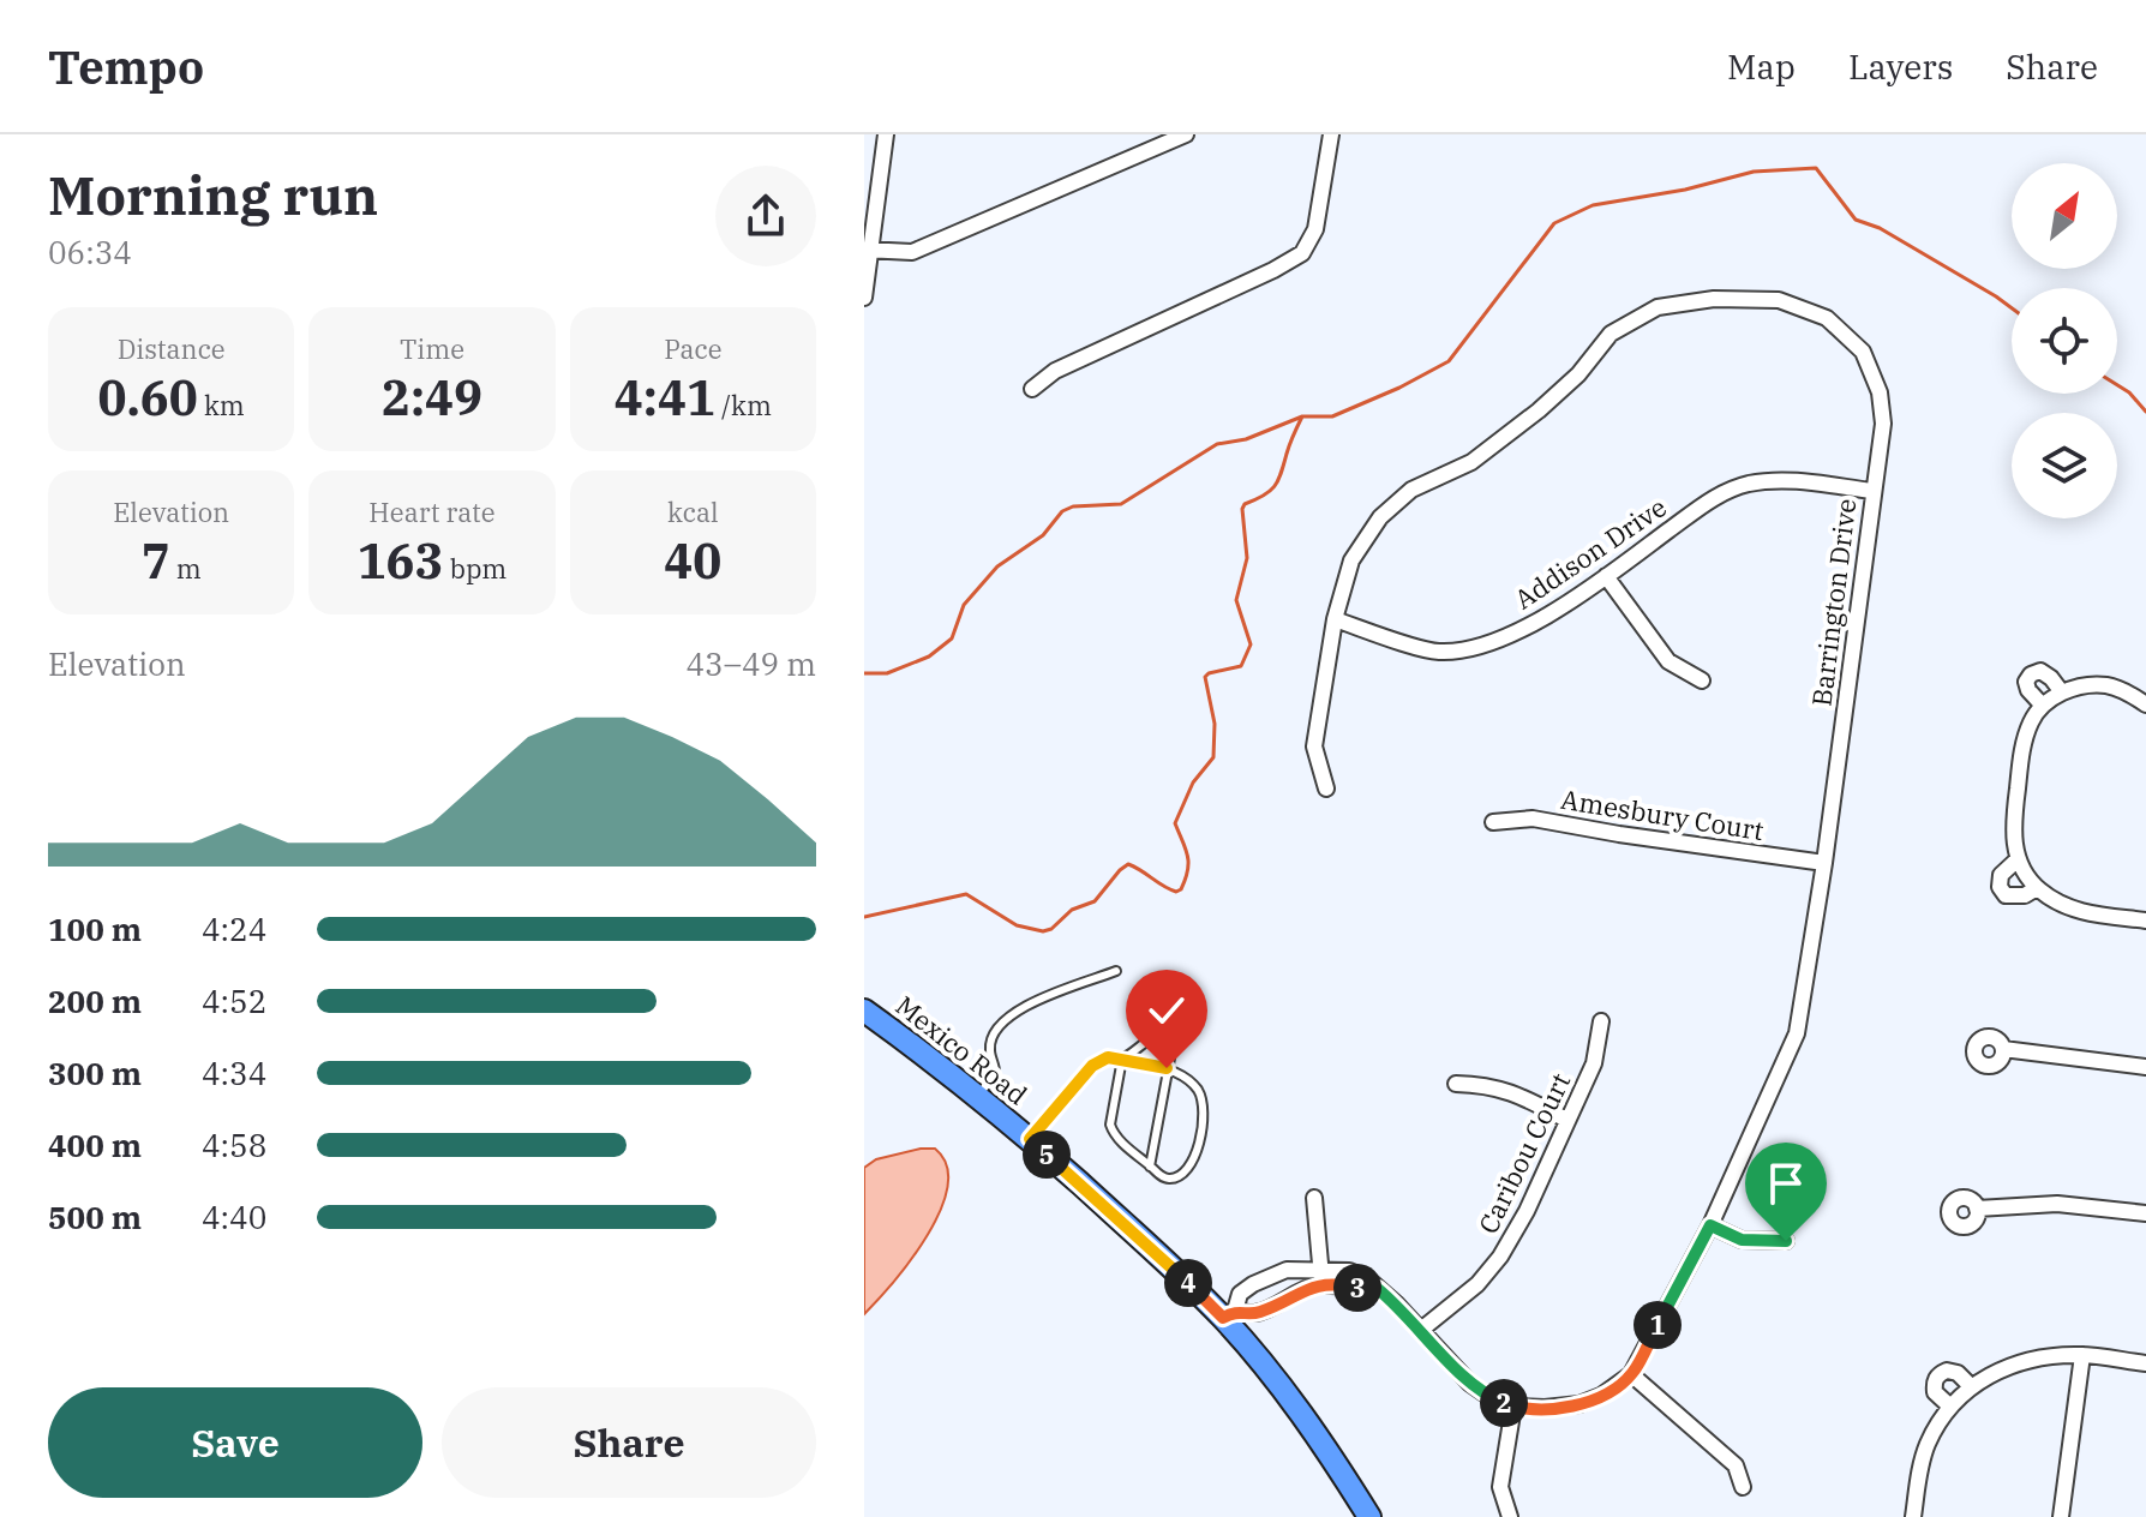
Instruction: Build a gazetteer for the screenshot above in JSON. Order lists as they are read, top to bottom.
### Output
{
  "streets": {
    "main road": ["Mexico Road"],
    "street": [
      "Addison Drive",
      "Barrington Drive",
      "Amesbury Court",
      "Caribou Court"
    ]
  },
  "crossings": [
    ["Addison Drive", "Barrington Drive"],
    ["Barrington Drive", "Amesbury Court"],
    ["Barrington Drive", "Mexico Road"],
    ["Barrington Drive", "Caribou Court"]
  ],
  "north": "top right",
  "page": {
    "header": "Tempo",
    "nav": ["Map", "Layers", "Share"],
    "heading": ["Morning run", "06:34"],
    "stats": [
      ["Distance", "0.60 km"],
      ["Time", "2:49"],
      ["Pace", "4:41 /km"],
      ["Elevation", "7 m"],
      ["Heart rate", "163 bpm"],
      ["kcal", "40"]
    ],
    "chart": ["Elevation", "43–49 m"],
    "list": [
      {
        "name": "100 m",
        "note": "4:24"
      },
      {
        "name": "200 m",
        "note": "4:52"
      },
      {
        "name": "300 m",
        "note": "4:34"
      },
      {
        "name": "400 m",
        "note": "4:58"
      },
      {
        "name": "500 m",
        "note": "4:40"
      }
    ],
    "pins": [
      "5",
      "4",
      "3",
      "1",
      "2"
    ],
    "buttons": ["Save", "Share"]
  }
}
